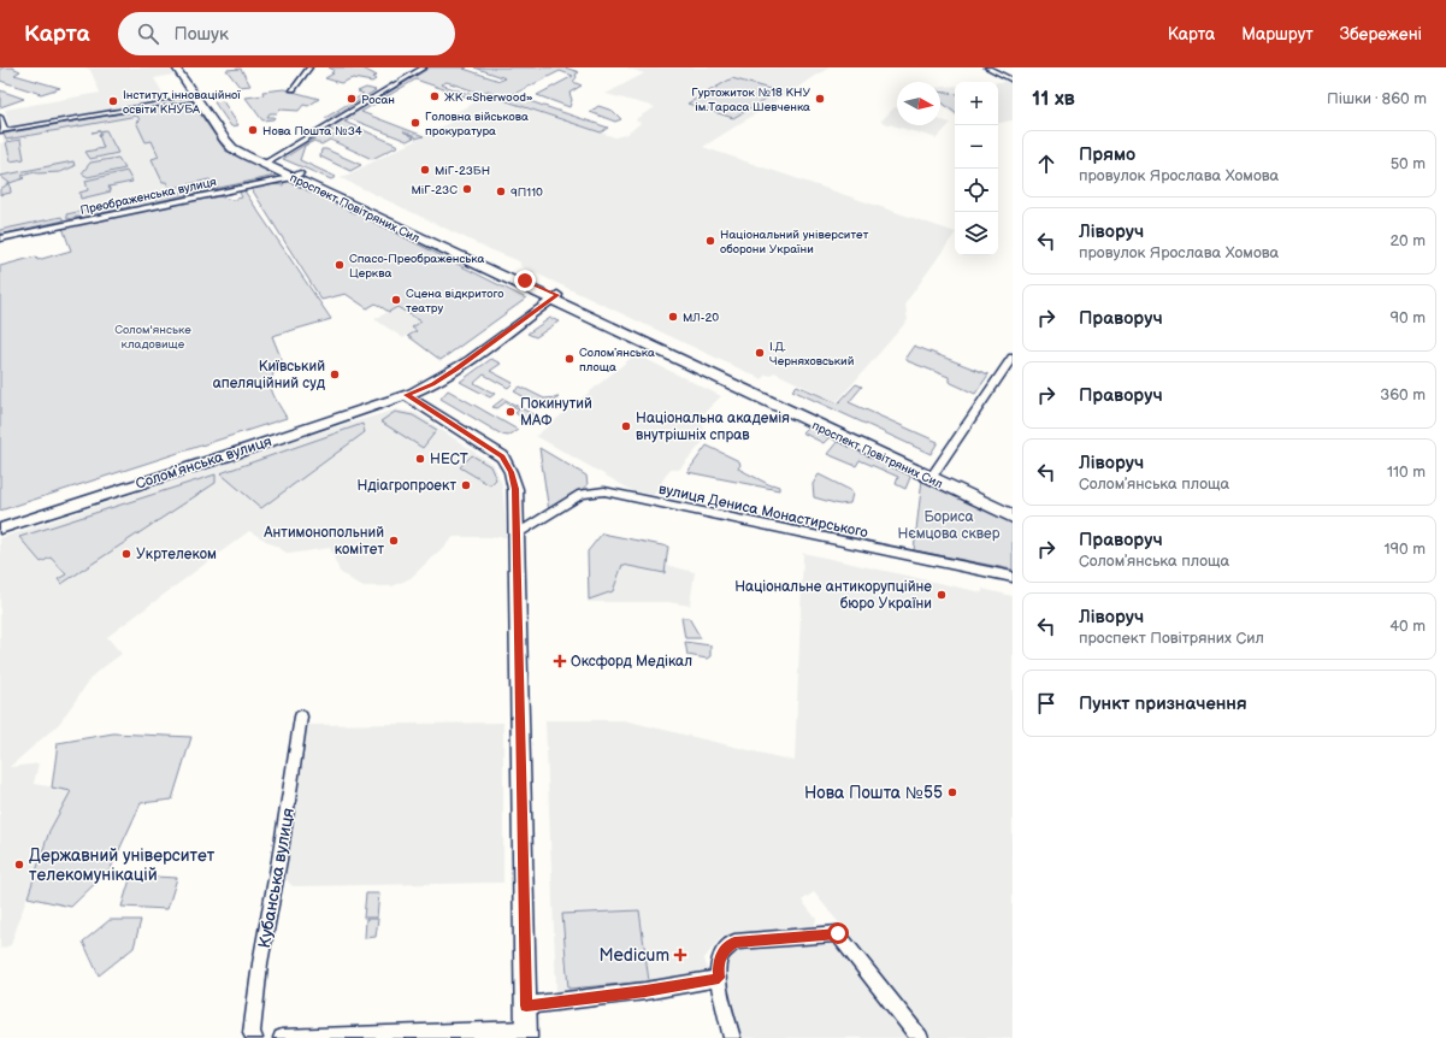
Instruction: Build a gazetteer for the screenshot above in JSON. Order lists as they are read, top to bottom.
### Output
{
  "streets": {
    "main road": ["проспект Повітряних Сил", "Соломʼянська вулиця"],
    "street": ["Преображенська вулиця", "вулиця Дениса Монастирського", "Кубанська вулиця"]
  },
  "crossings": [
    ["Преображенська вулиця", "проспект Повітряних Сил"]
  ],
  "parks": ["Солом'янське кладовище", "Бориса Нємцова сквер"],
  "places": {
    "other": [
      "ЖК «Sherwood»",
      "Росан",
      "Гуртожиток №18 КНУ ім.Тараса Шевченка",
      "Інститут інноваційної освіти КНУБА",
      "Головна військова прокуратура",
      "Нова Пошта №34",
      "МіГ-23БН",
      "МіГ-23С",
      "9П110",
      "Національний університет оборони України",
      "Спасо-Преображенська Церква",
      "Сцена відкритого театру",
      "МЛ-20",
      "І.Д. Черняховський",
      "Соломʼянська площа",
      "Київський апеляційний суд",
      "Покинутий МАФ",
      "Національна академія внутрішніх справ",
      "НЕСТ",
      "Ндіагропроект",
      "Антимонопольний комітет",
      "Укртелеком",
      "Національне антикорупційне бюро України",
      "Нова Пошта №55",
      "Державний університет телекомунікацій"
    ],
    "health": ["Оксфорд Медікал", "Medicum"]
  },
  "north": "right",
  "page": {
    "header": "Карта",
    "search": "Пошук",
    "nav": ["Карта", "Маршрут", "Збережені"],
    "heading": ["11 хв", "Пішки · 860 m"],
    "map_buttons": ["+", "−"],
    "list": [
      ["Прямо", "провулок Ярослава Хомова", "50 m"],
      ["Ліворуч", "провулок Ярослава Хомова", "20 m"],
      ["Праворуч", "90 m"],
      ["Праворуч", "360 m"],
      ["Ліворуч", "Соломʼянська площа", "110 m"],
      ["Праворуч", "Соломʼянська площа", "190 m"],
      ["Ліворуч", "проспект Повітряних Сил", "40 m"],
      "Пункт призначення"
    ]
  }
}
